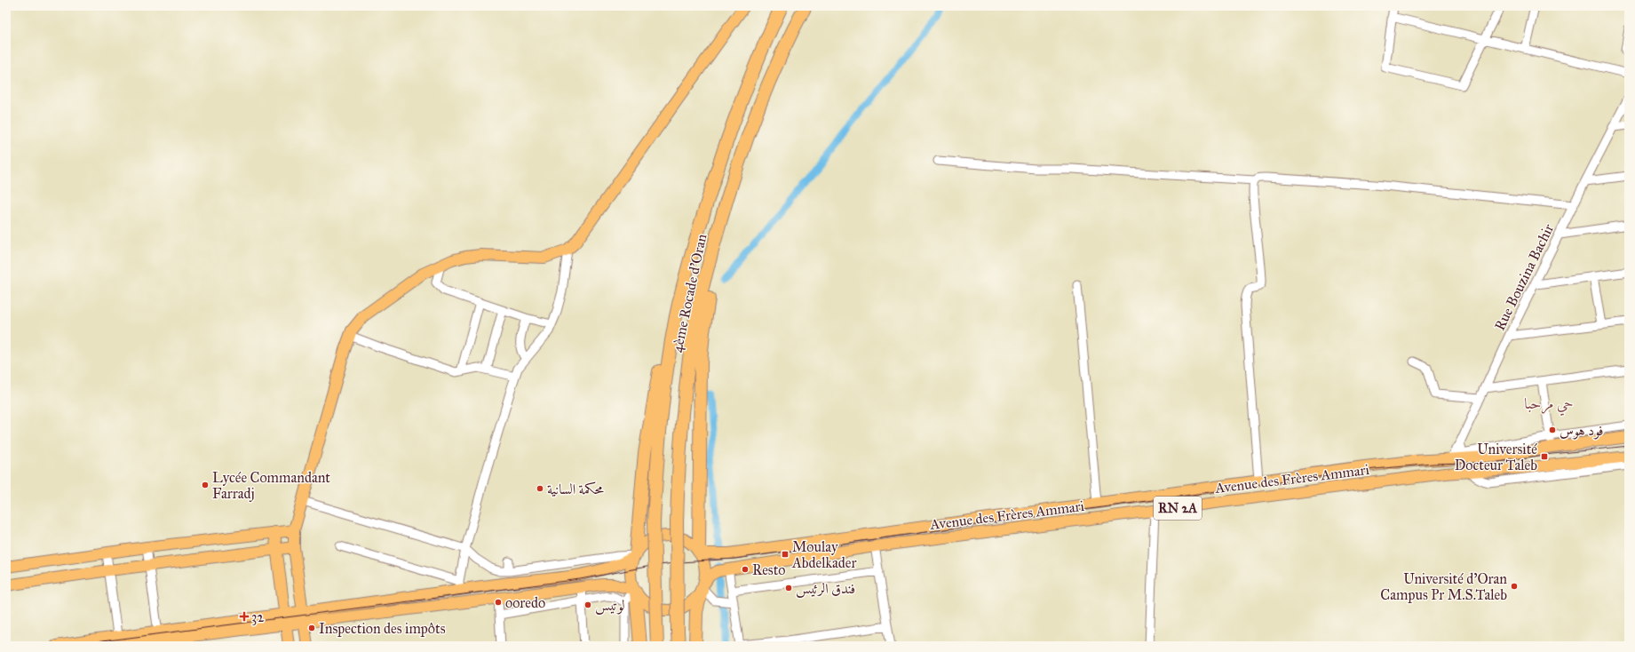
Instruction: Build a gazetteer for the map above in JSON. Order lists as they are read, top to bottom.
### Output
{
  "streets": {
    "highway": ["4ème Rocade d'Oran"],
    "main road": ["Avenue des Frères Ammari", "RN 2A"],
    "street": ["Rue Bouzina Bachir"]
  },
  "crossings": [
    ["Rue Bouzina Bachir", "Avenue des Frères Ammari"],
    ["Avenue des Frères Ammari", "RN 2A"]
  ],
  "districts": ["حي مرحبا"],
  "places": {
    "other": [
      "فود هوس",
      "Lycée Commandant Farradj",
      "محكمة السانية",
      "Resto",
      "Université d'Oran Campus Pr M.S.Taleb",
      "فندق الرئيس",
      "ooredo",
      "لوتيس",
      "Inspection des impôts"
    ],
    "transit": ["Université Docteur Taleb", "Moulay Abdelkader"],
    "health": ["32"]
  }
}
